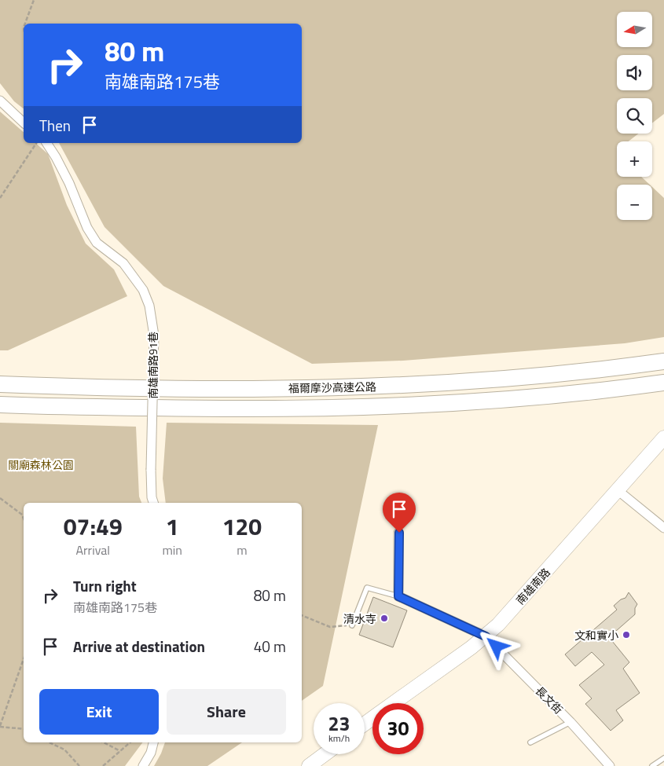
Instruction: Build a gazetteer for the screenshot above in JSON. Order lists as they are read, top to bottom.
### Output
{
  "streets": {
    "highway": ["福爾摩沙高速公路"],
    "main road": ["南雄南路"],
    "street": ["南雄南路91巷", "長文街"]
  },
  "crossings": [
    ["南雄南路", "長文街"]
  ],
  "parks": ["關廟森林公園"],
  "places": ["清水寺", "文和實小"],
  "north": "left",
  "page": {
    "map_buttons": ["+", "−"],
    "turn": ["80 m", "南雄南路175巷"],
    "then": "Then",
    "eta": [
      "07:49",
      "Arrival",
      "1",
      "min",
      "120",
      "m"
    ],
    "list": [
      {
        "name": "Turn right",
        "note": "南雄南路175巷",
        "value": "80 m"
      },
      {
        "name": "Arrive at destination",
        "value": "40 m"
      }
    ],
    "buttons": ["Exit", "Share"],
    "speed": "23 km/h",
    "limit": "30"
  }
}
